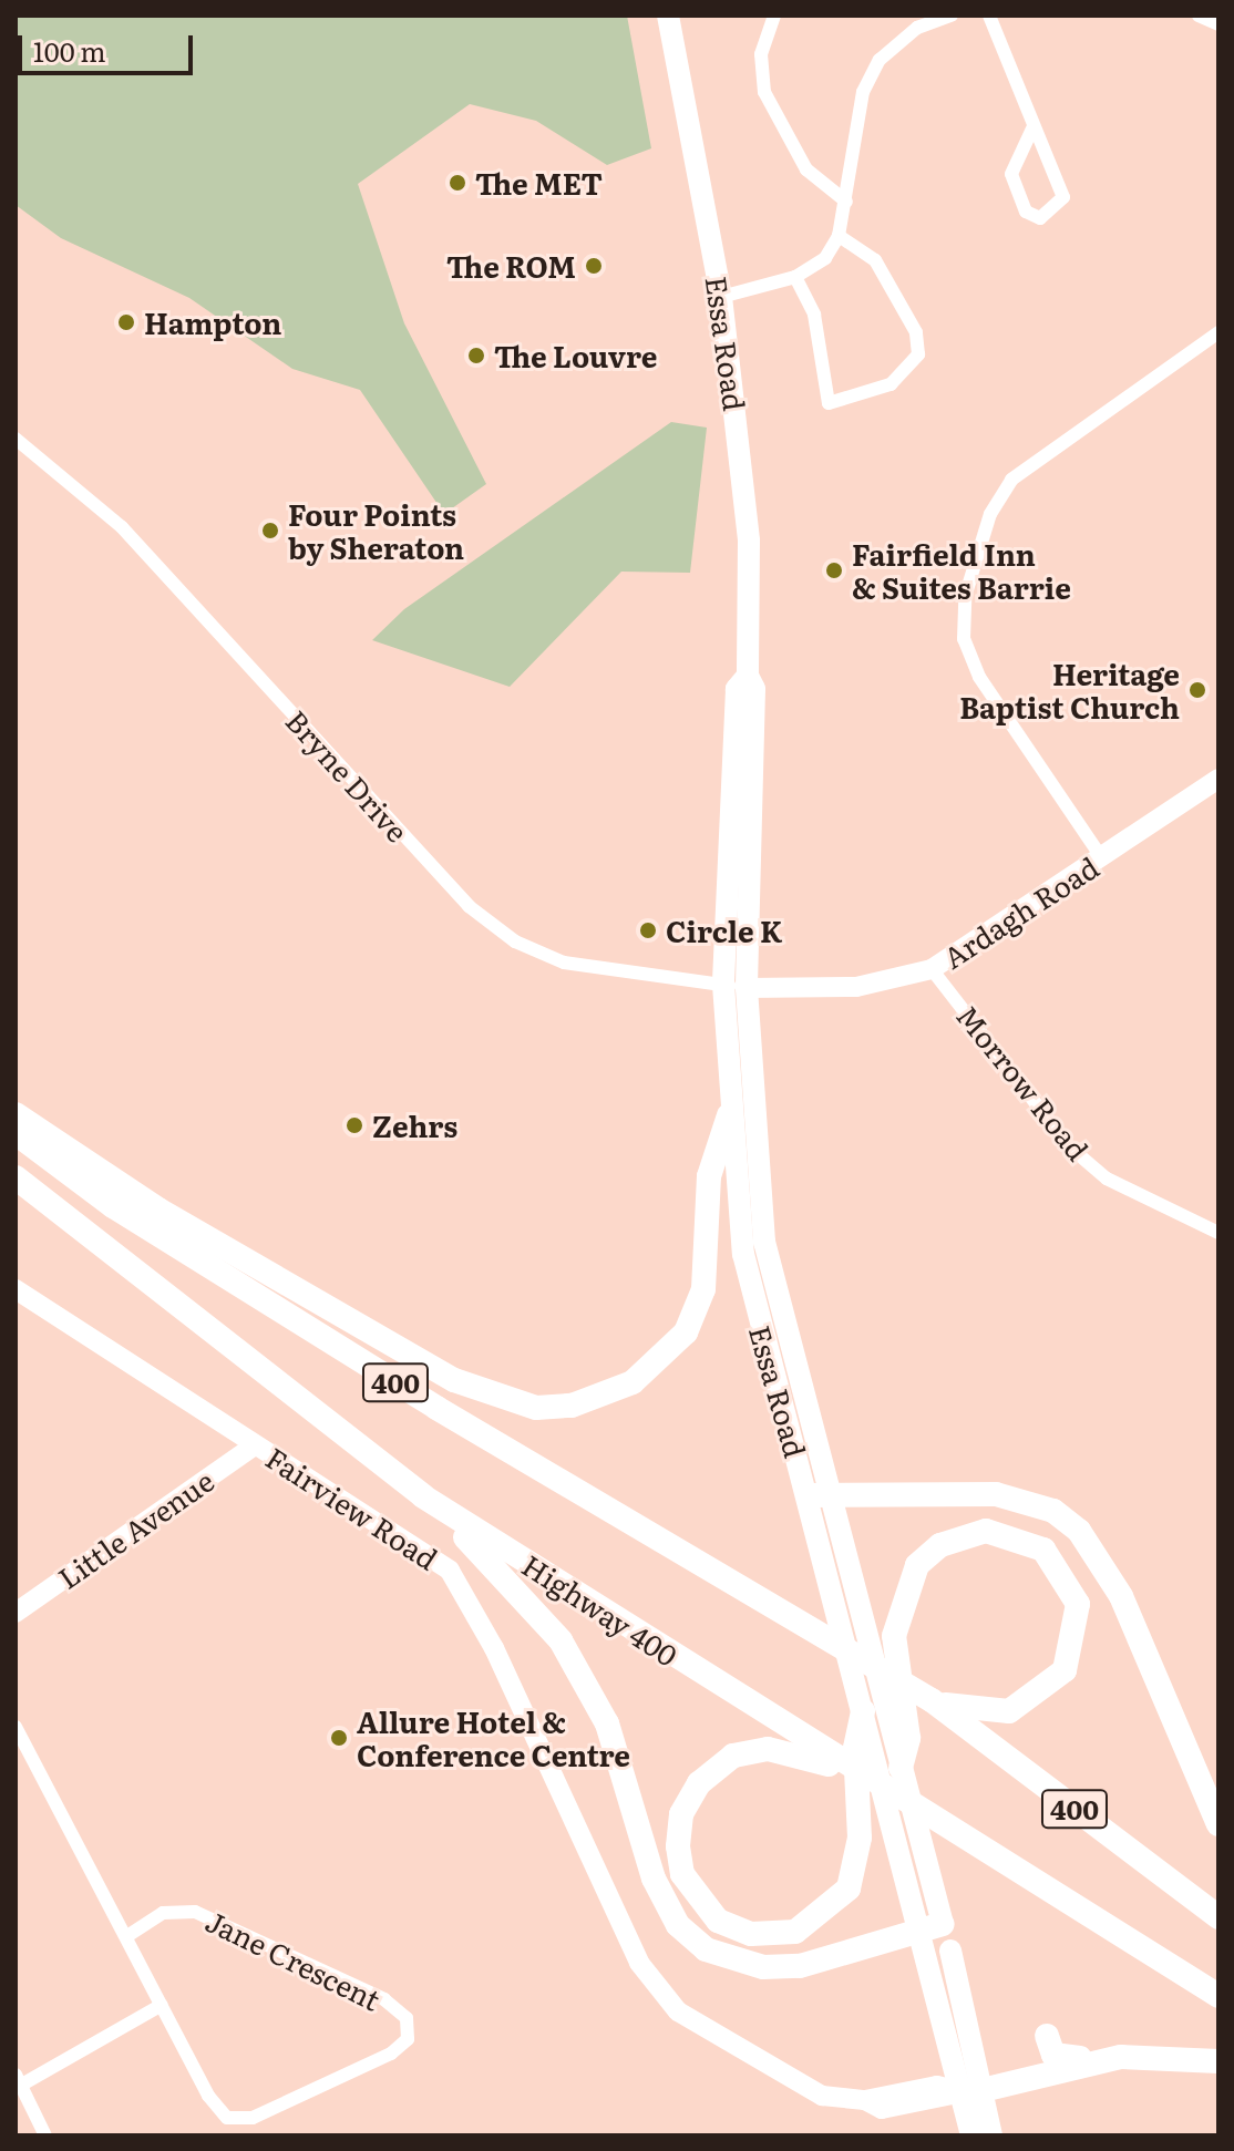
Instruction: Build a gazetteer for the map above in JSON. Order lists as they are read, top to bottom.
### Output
{
  "streets": {
    "highway": ["400", "Highway 400"],
    "main road": ["Essa Road"],
    "street": [
      "Bryne Drive",
      "Ardagh Road",
      "Morrow Road",
      "Fairview Road",
      "Little Avenue",
      "Jane Crescent"
    ]
  },
  "crossings": [
    ["Essa Road", "Bryne Drive"],
    ["Essa Road", "Ardagh Road"],
    ["Essa Road", "Fairview Road"],
    ["Bryne Drive", "Ardagh Road"],
    ["Ardagh Road", "Morrow Road"],
    ["Fairview Road", "Little Avenue"]
  ],
  "places": [
    "The MET",
    "The ROM",
    "Hampton",
    "The Louvre",
    "Four Points by Sheraton",
    "Fairfield Inn & Suites Barrie",
    "Heritage Baptist Church",
    "Circle K",
    "Zehrs",
    "Allure Hotel & Conference Centre"
  ],
  "scale_bar": "100 m"
}
